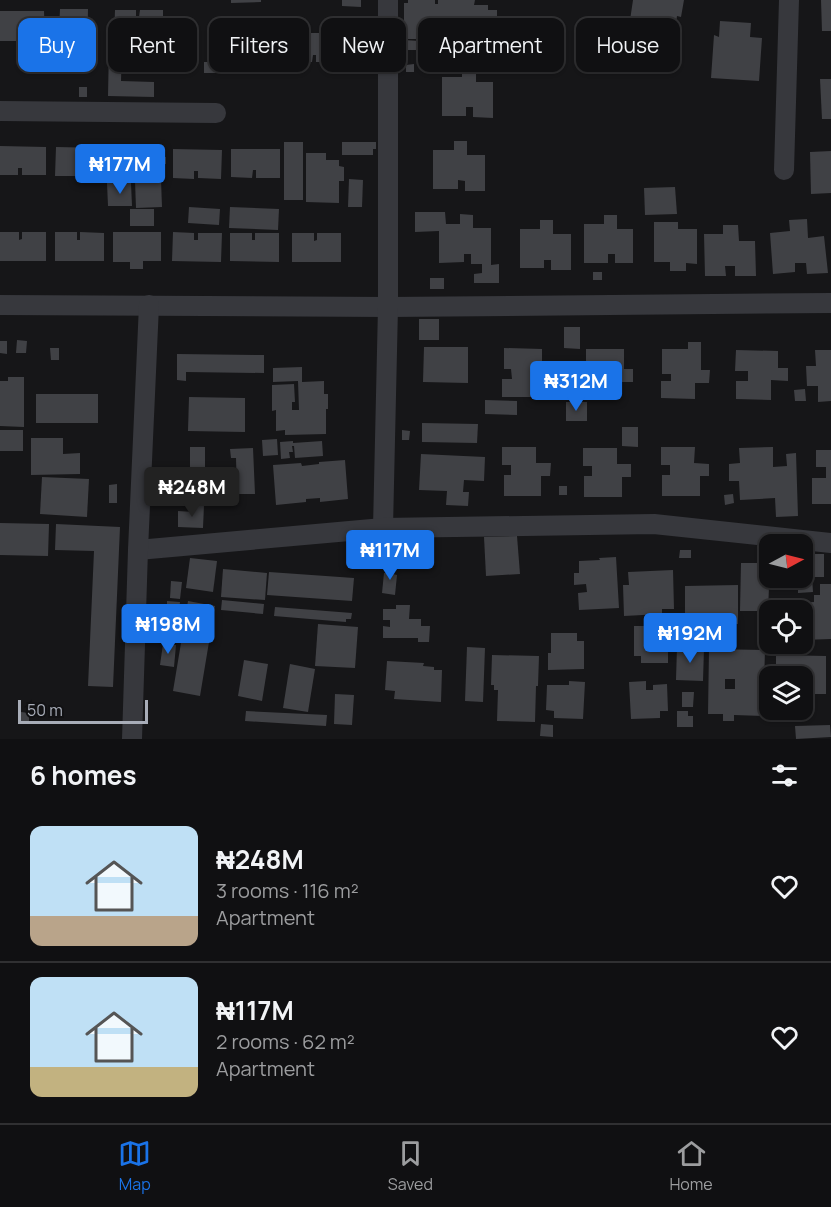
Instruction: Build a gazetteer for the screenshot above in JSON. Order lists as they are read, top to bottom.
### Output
{
  "scale_bar": "50 m",
  "north": "right",
  "page": {
    "chip": [
      "Buy",
      "Rent",
      "Filters",
      "New",
      "Apartment",
      "House"
    ],
    "price": [
      "₦177M",
      "₦312M",
      "₦248M",
      "₦117M",
      "₦198M",
      "₦192M"
    ],
    "scale": "50 m",
    "heading": "6 homes",
    "list": [
      {
        "name": "₦248M",
        "note": "3 rooms · 116 m² · Apartment"
      },
      {
        "name": "₦117M",
        "note": "2 rooms · 62 m² · Apartment"
      }
    ],
    "tabs": ["Map", "Saved", "Home"]
  }
}
